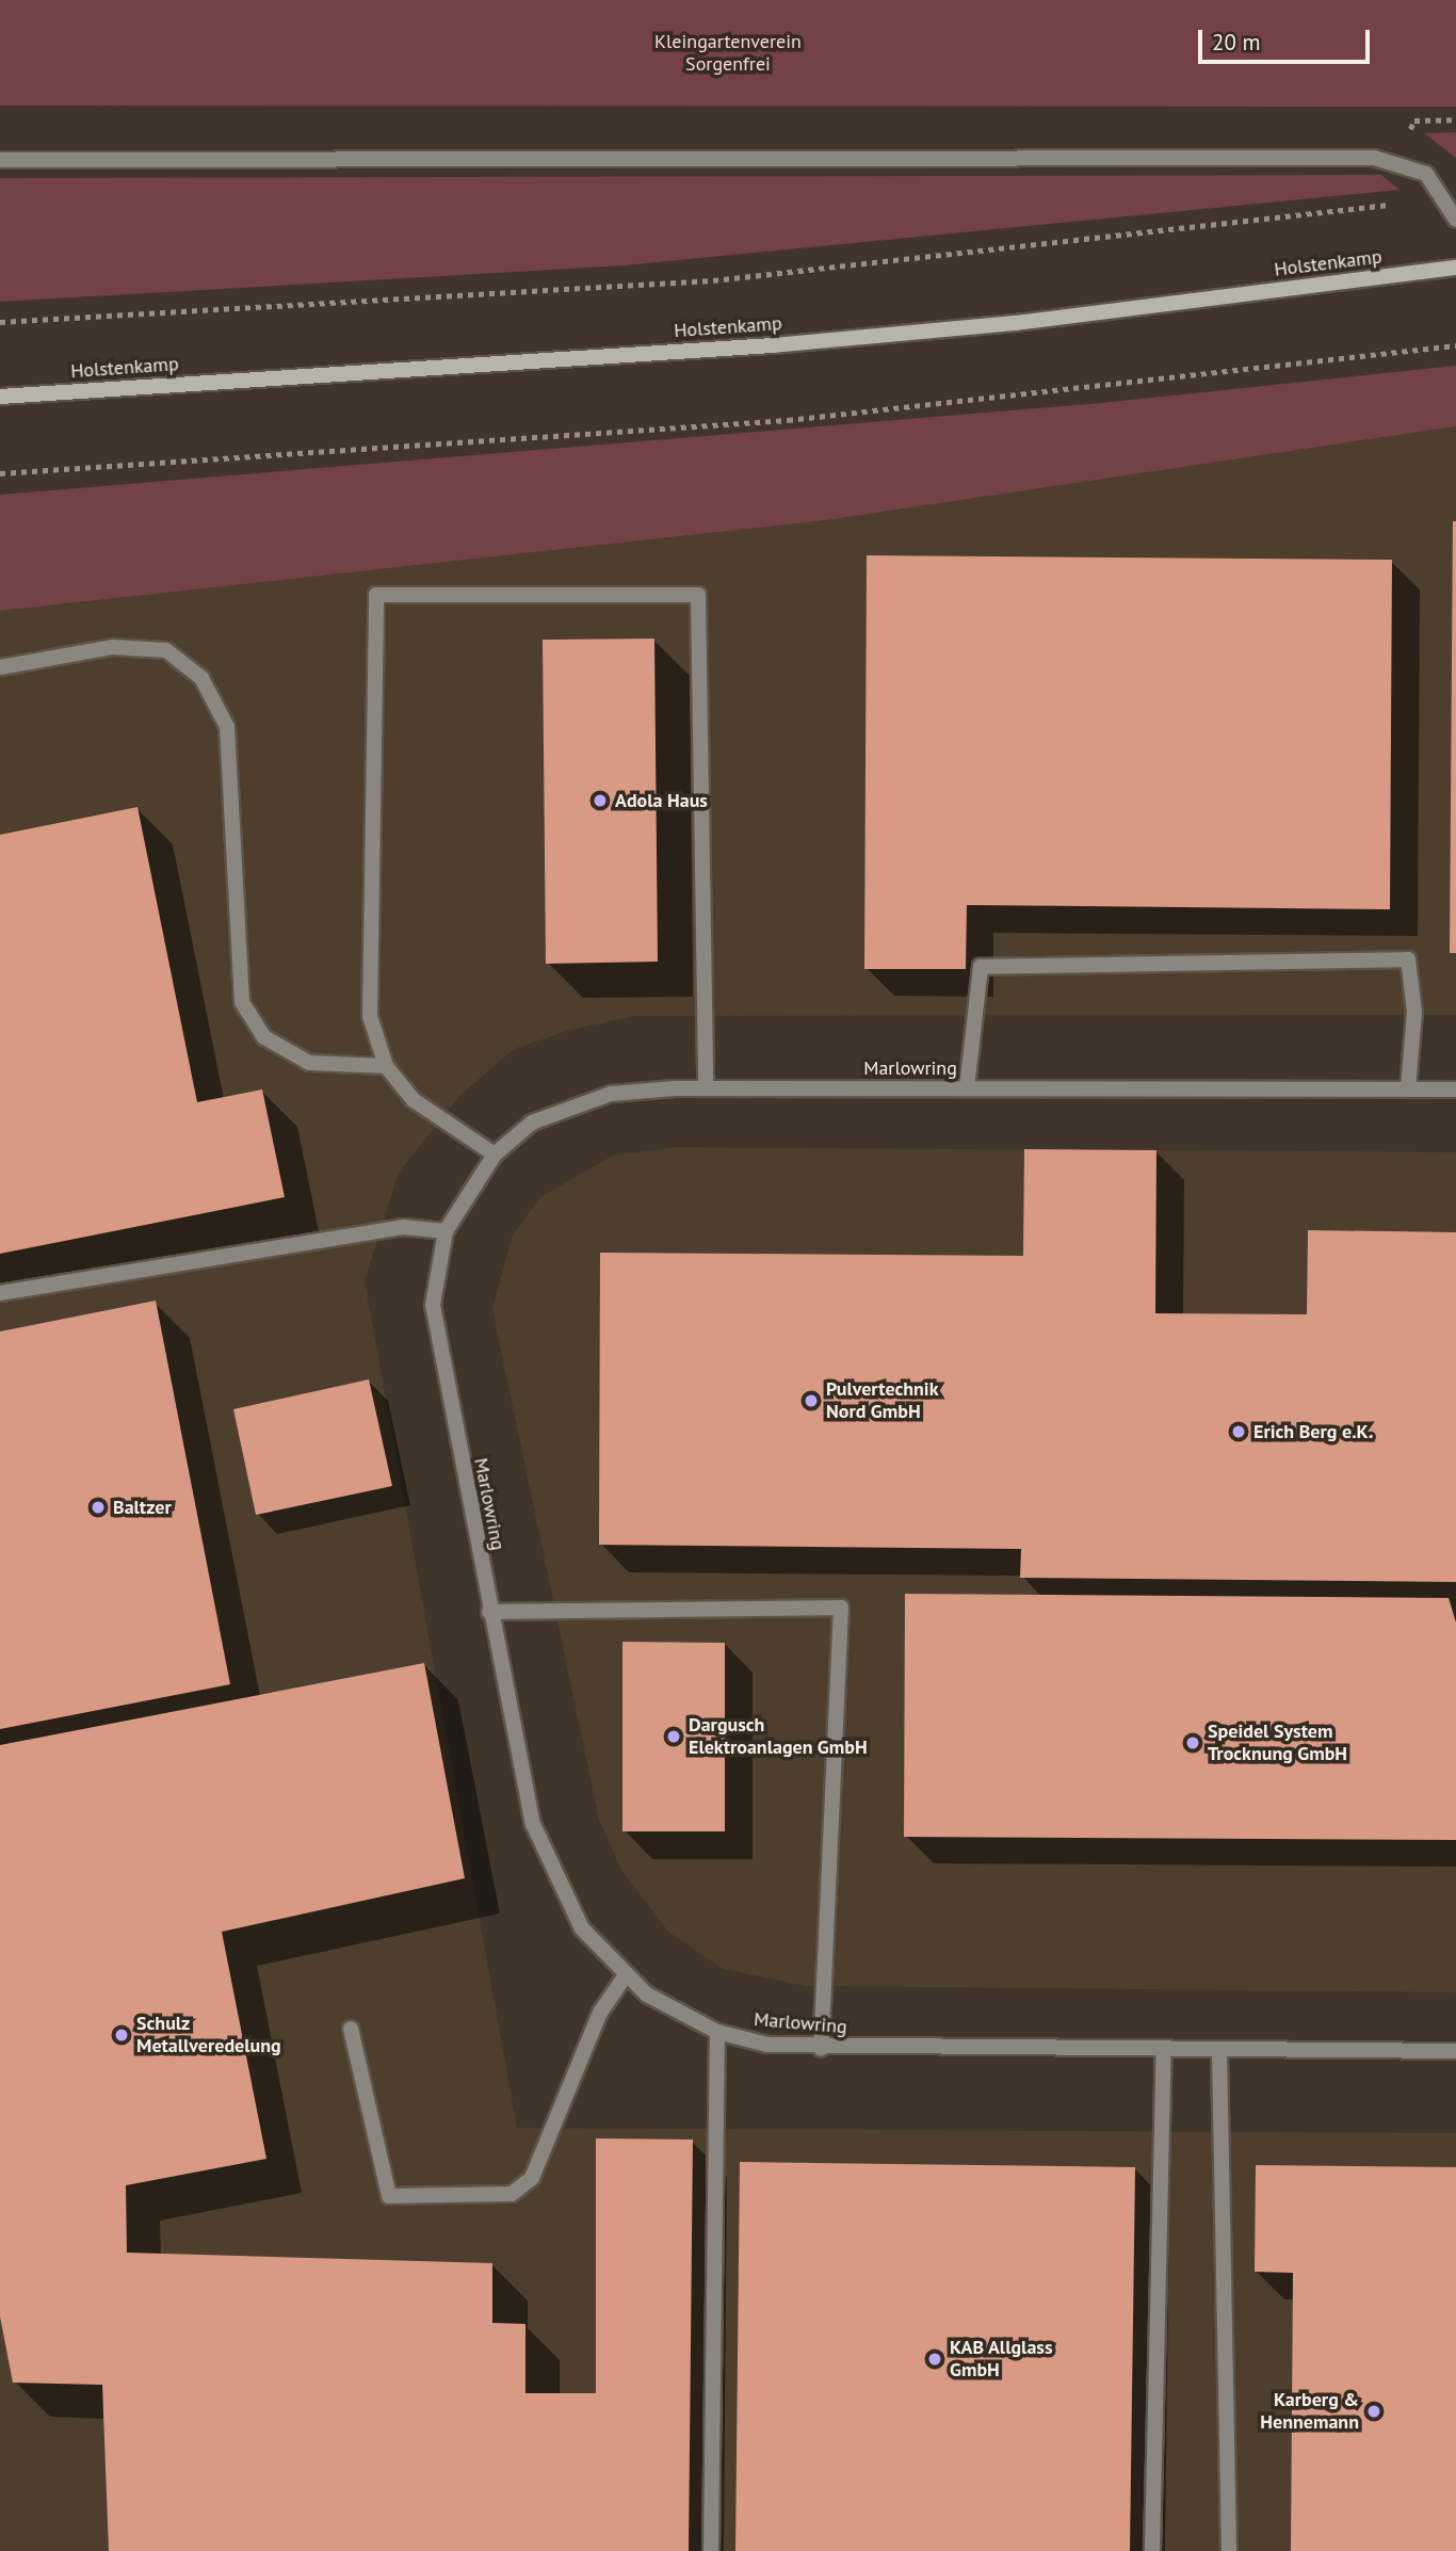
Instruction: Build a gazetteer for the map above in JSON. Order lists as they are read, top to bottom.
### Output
{
  "streets": {
    "main road": ["Holstenkamp"],
    "street": ["Marlowring"]
  },
  "parks": ["Kleingartenverein Sorgenfrei"],
  "places": [
    "Adola Haus",
    "Pulvertechnik Nord GmbH",
    "Erich Berg e.K.",
    "Baltzer",
    "Dargusch Elektroanlagen GmbH",
    "Speidel System Trocknung GmbH",
    "Schulz Metallveredelung",
    "KAB Allglass GmbH",
    "Karberg & Hennemann"
  ],
  "scale_bar": "20 m"
}
